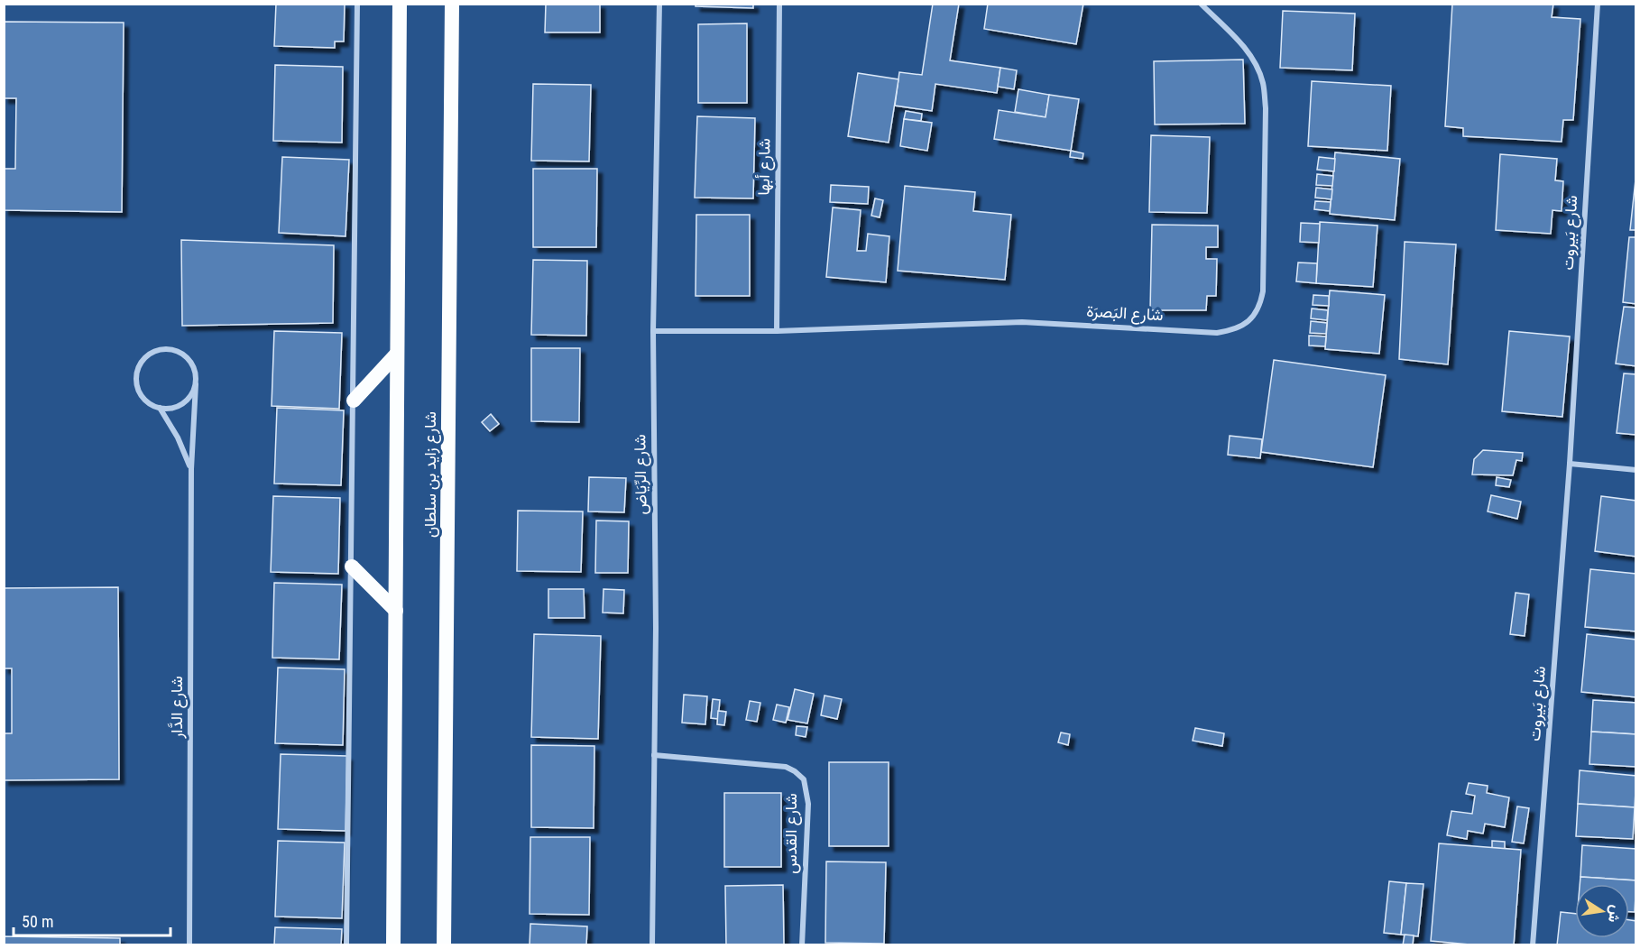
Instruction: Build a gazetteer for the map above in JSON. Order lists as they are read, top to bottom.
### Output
{
  "streets": {
    "highway": ["شارع زايد بن سلطان"],
    "street": [
      "شارع أبها",
      "شارع بَيروت",
      "شارع البَصرَة",
      "شارع الرِّيَاض",
      "شارع الدَّار",
      "شارع القدس"
    ]
  },
  "crossings": [
    ["شارع أبها", "شارع البَصرَة"],
    ["شارع البَصرَة", "شارع الرِّيَاض"],
    ["شارع الرِّيَاض", "شارع القدس"]
  ],
  "scale_bar": "50 m",
  "north": "right"
}
